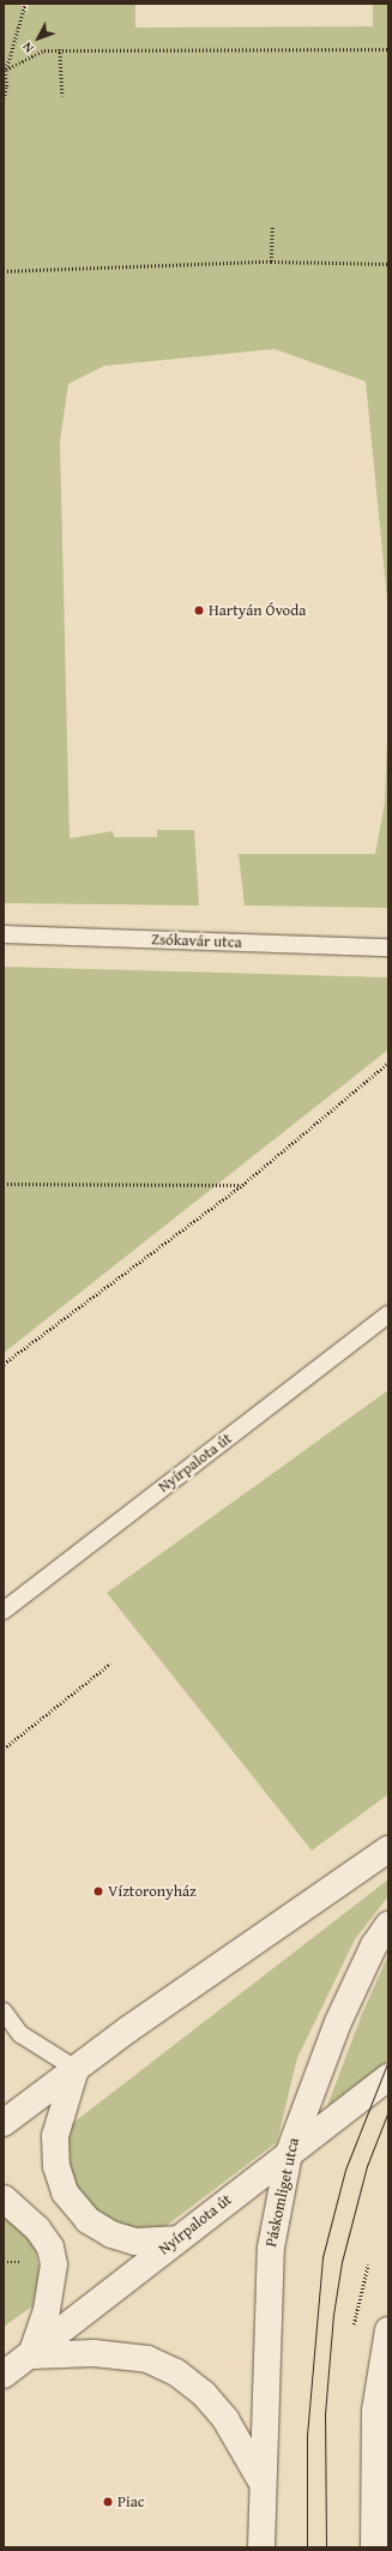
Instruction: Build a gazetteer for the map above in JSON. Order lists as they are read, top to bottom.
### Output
{
  "streets": {
    "main road": ["Nyírpalota út", "Páskomliget utca"],
    "lane": ["Zsókavár utca"]
  },
  "crossings": [
    ["Nyírpalota út", "Páskomliget utca"]
  ],
  "places": ["Hartyán Óvoda", "Víztoronyház", "Piac"],
  "north": "bottom left"
}
